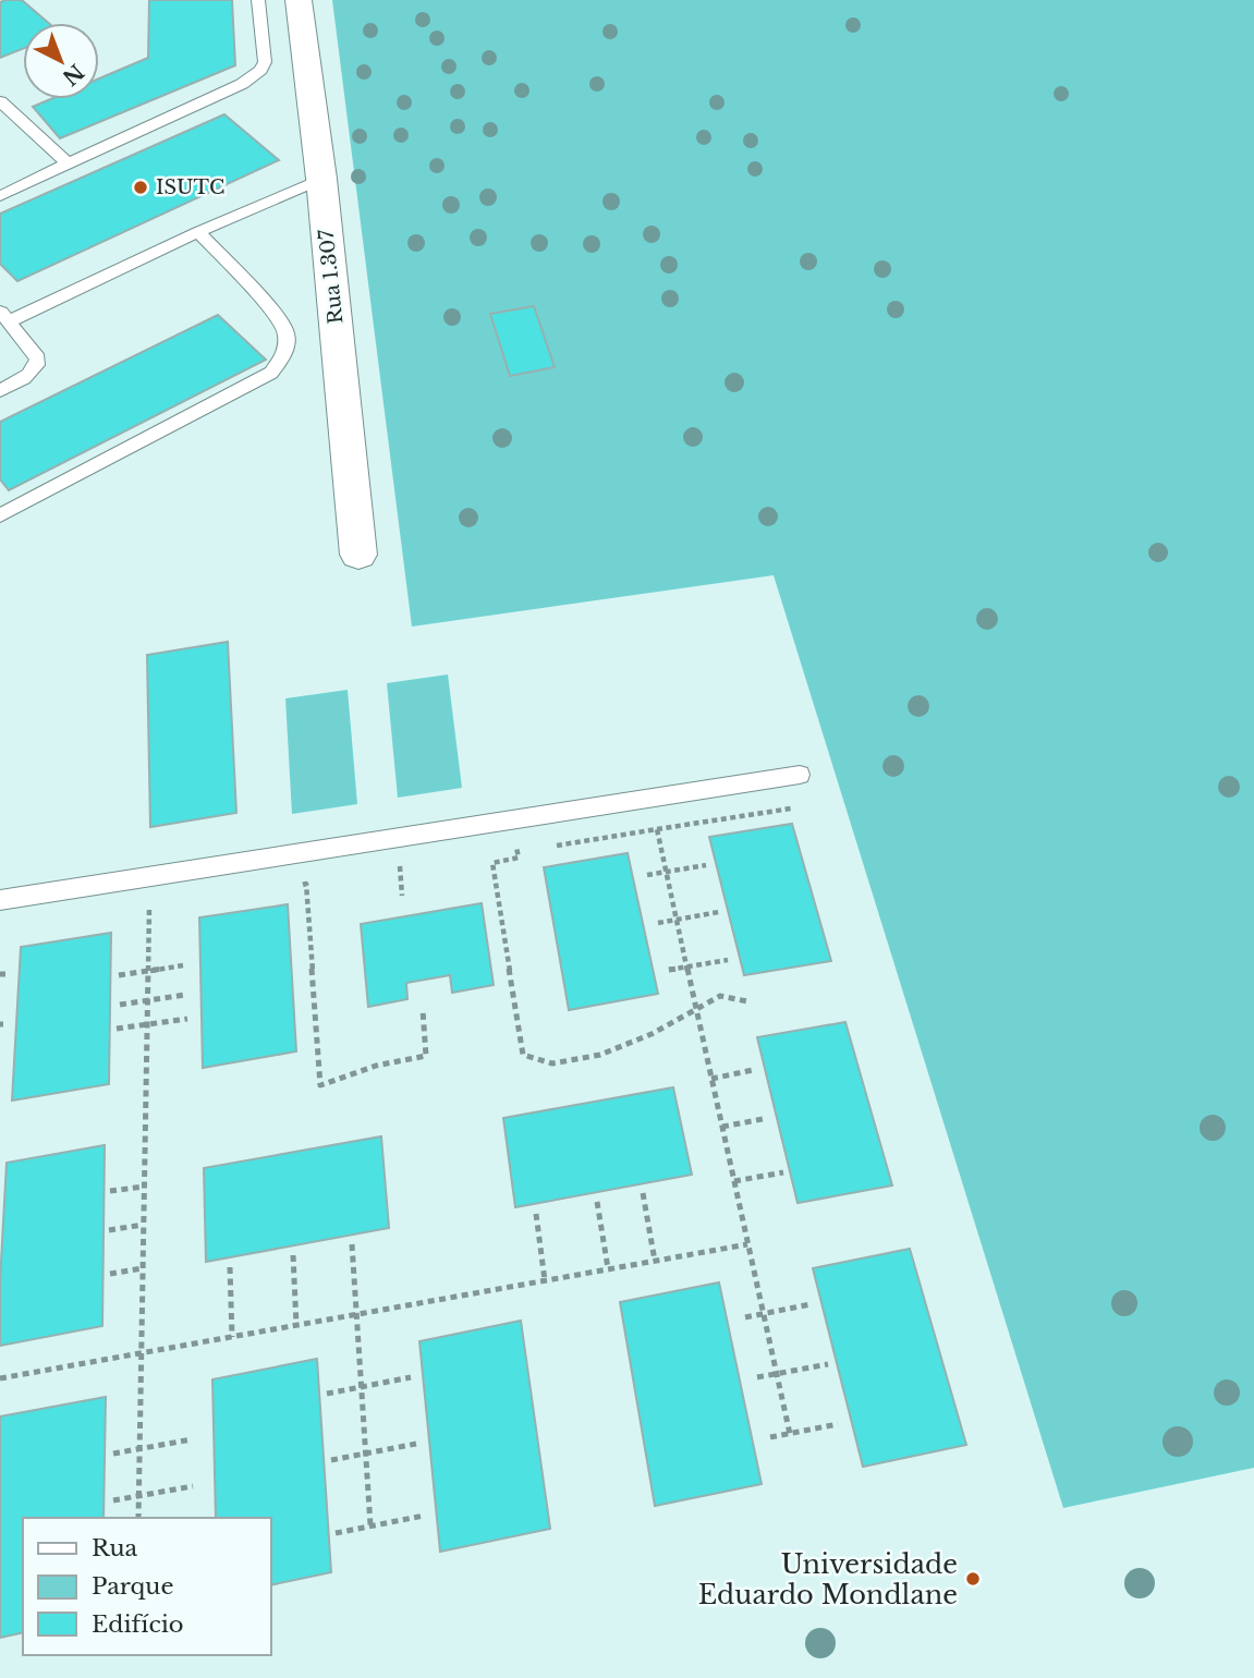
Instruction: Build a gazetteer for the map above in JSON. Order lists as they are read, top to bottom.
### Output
{
  "streets": {
    "street": ["Rua 1.307"]
  },
  "places": ["ISUTC", "Universidade Eduardo Mondlane"],
  "legend": ["Rua", "Parque", "Edifício"],
  "north": "bottom right"
}
